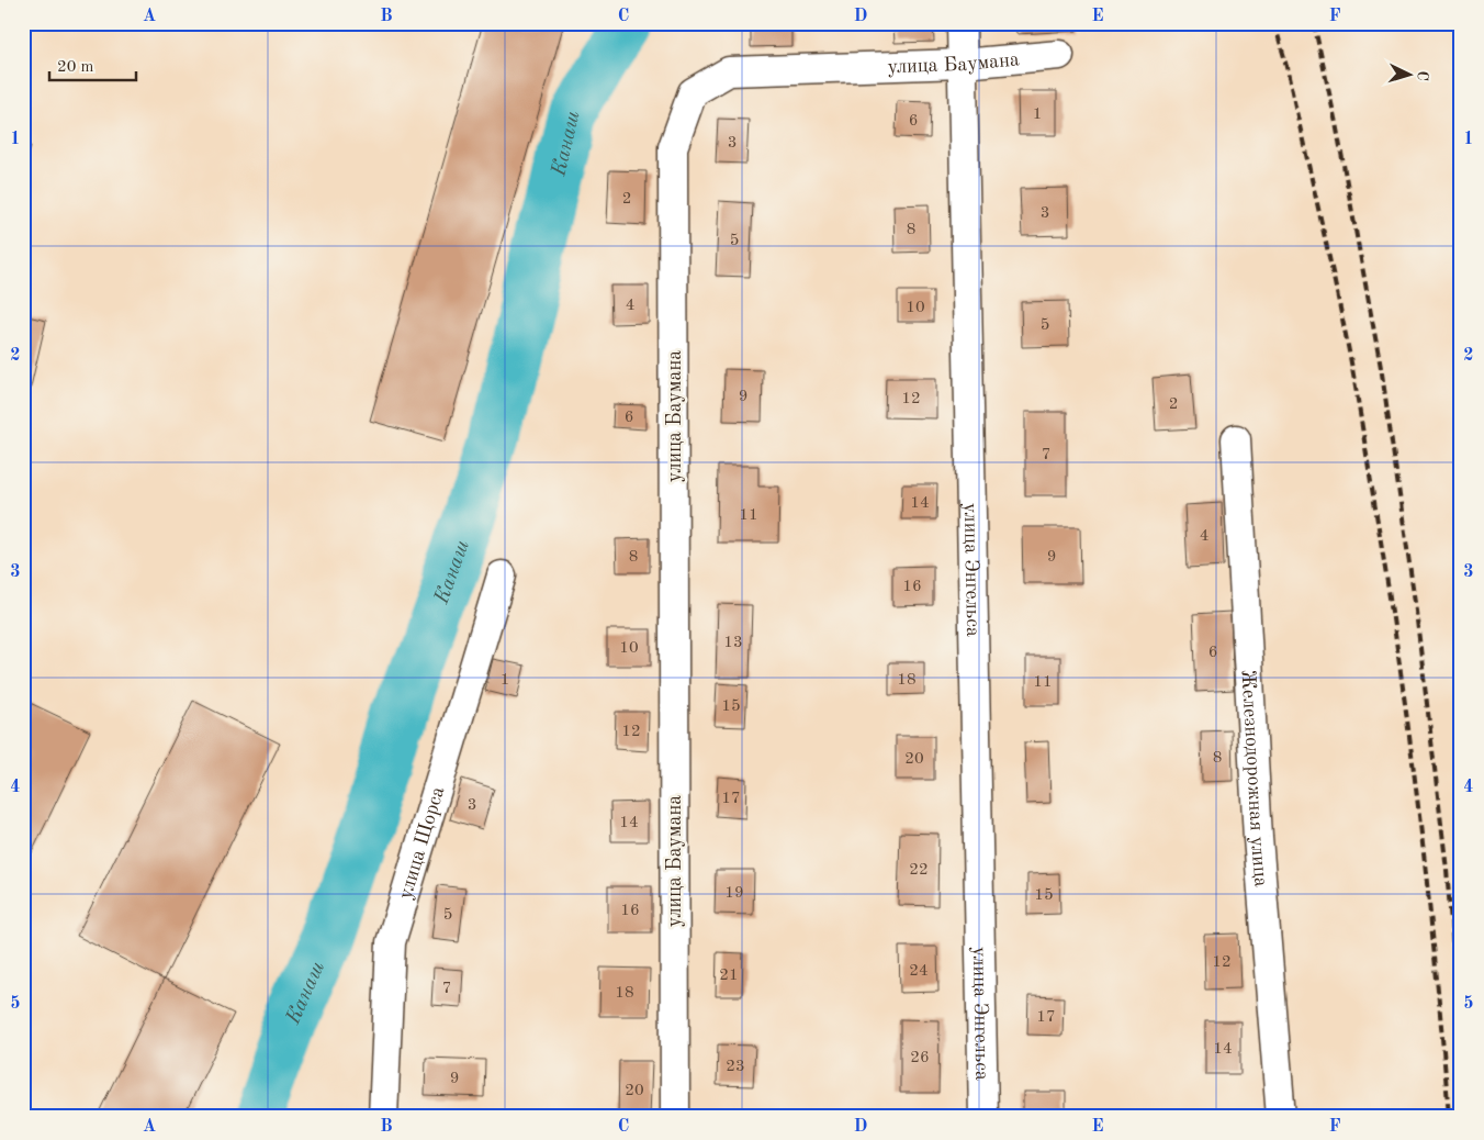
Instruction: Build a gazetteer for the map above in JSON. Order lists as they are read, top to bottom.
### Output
{
  "streets": {
    "street": [
      "улица Баумана",
      "улица Энгельса",
      "Железнодорожная улица",
      "улица Щорса"
    ]
  },
  "crossings": [
    ["улица Баумана", "улица Энгельса"]
  ],
  "water": ["Канаш"],
  "house_numbers": [
    "1",
    "6",
    "3",
    "2",
    "3",
    "8",
    "5",
    "4",
    "10",
    "5",
    "9",
    "12",
    "2",
    "6",
    "7",
    "14",
    "11",
    "4",
    "8",
    "9",
    "16",
    "13",
    "10",
    "6",
    "1",
    "18",
    "11",
    "15",
    "12",
    "8",
    "20",
    "17",
    "3",
    "14",
    "22",
    "19",
    "15",
    "16",
    "5",
    "12",
    "24",
    "21",
    "7",
    "18",
    "17",
    "14",
    "26",
    "23",
    "9",
    "20"
  ],
  "scale_bar": "20 m",
  "north": "right",
  "grid": {
    "columns": [
      "A",
      "B",
      "C",
      "D",
      "E",
      "F"
    ],
    "rows": [
      "1",
      "2",
      "3",
      "4",
      "5"
    ]
  }
}
